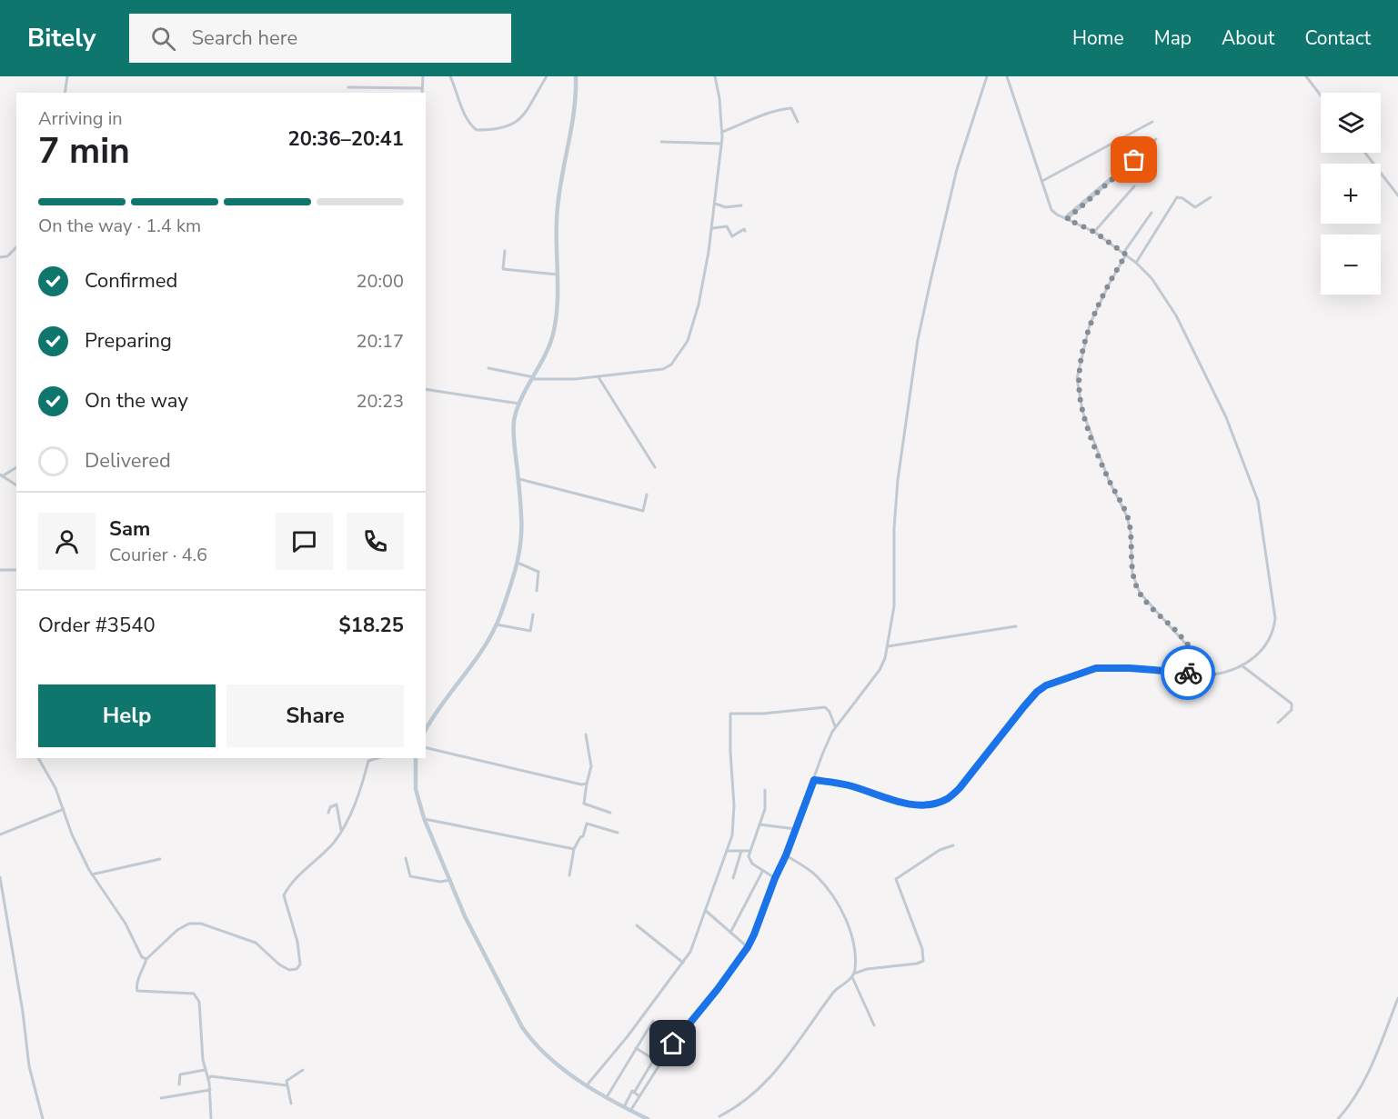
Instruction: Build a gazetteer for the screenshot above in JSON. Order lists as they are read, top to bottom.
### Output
{
  "page": {
    "header": "Bitely",
    "search": "Search here",
    "nav": [
      "Home",
      "Map",
      "About",
      "Contact"
    ],
    "map_buttons": ["+", "−"],
    "heading": ["7 min", "Arriving in", "20:36–20:41"],
    "panel": [
      "Sam",
      "Courier · 4.6",
      "Order #3540",
      "$18.25"
    ],
    "bar": "On the way · 1.4 km",
    "list": [
      ["Confirmed", "20:00"],
      ["Preparing", "20:17"],
      ["On the way", "20:23"],
      "Delivered"
    ],
    "buttons": ["Help", "Share"]
  }
}
